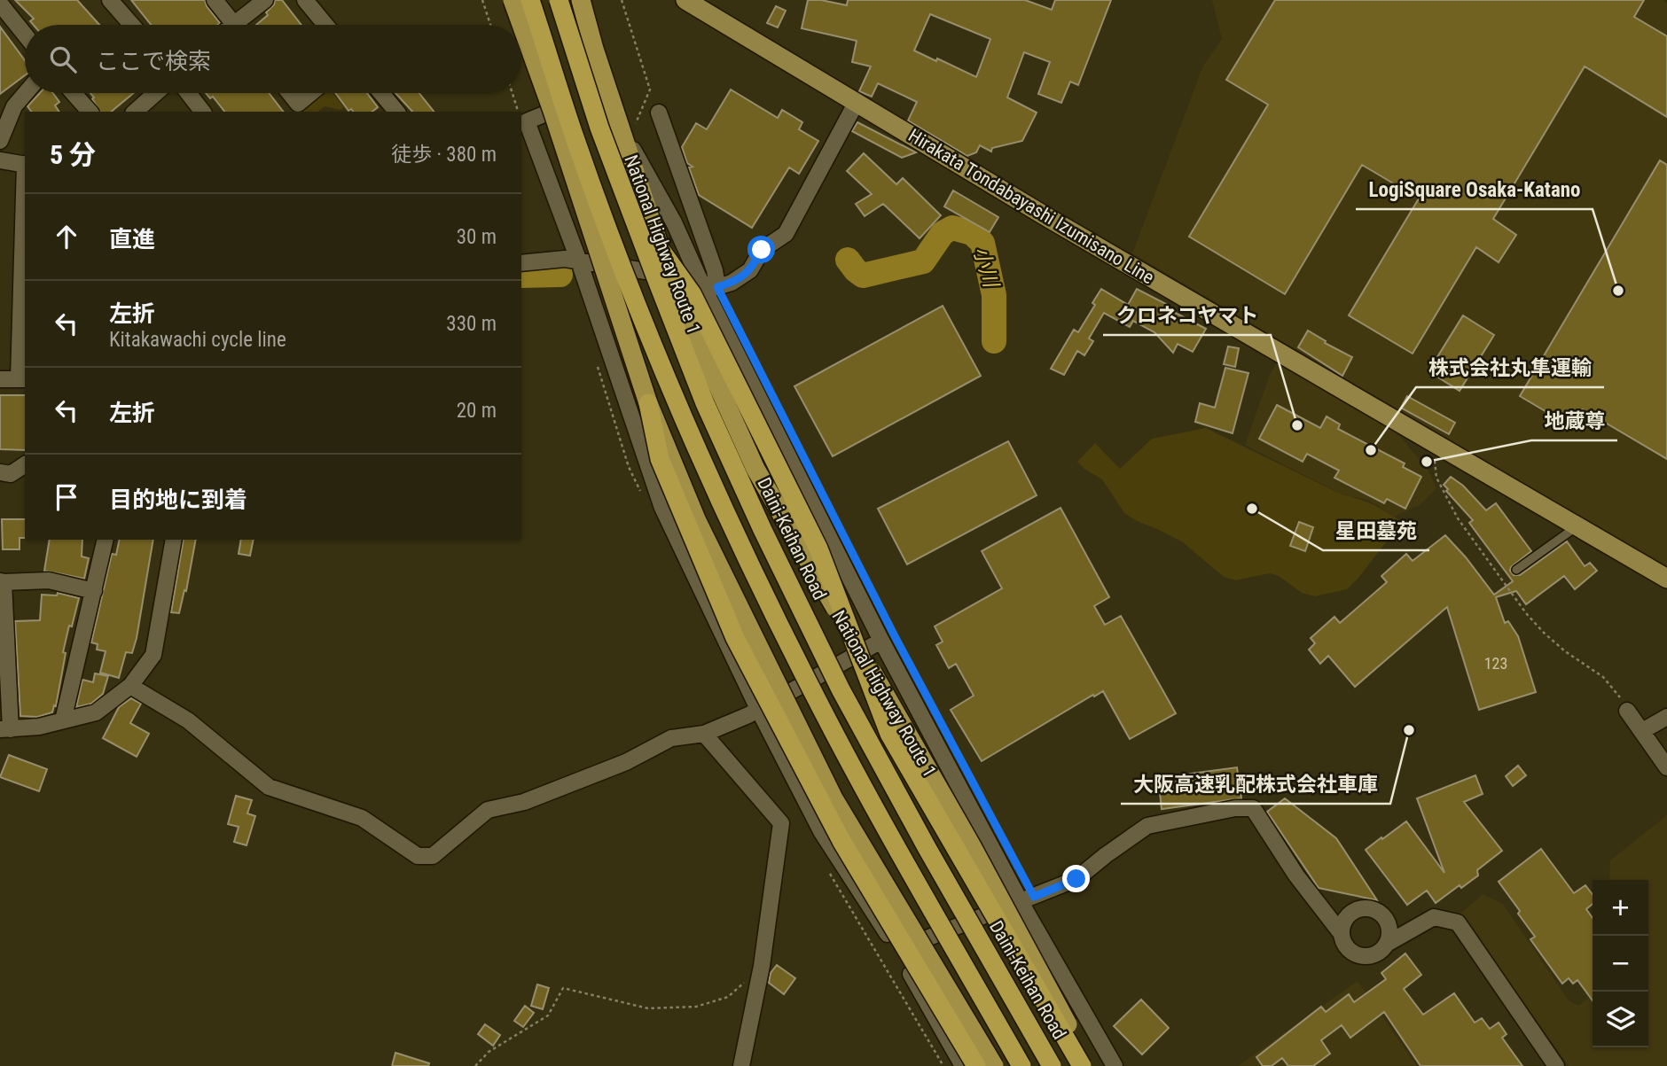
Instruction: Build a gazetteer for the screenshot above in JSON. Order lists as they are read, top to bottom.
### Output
{
  "streets": {
    "highway": ["National Highway Route 1", "Daini-Keihan Road"],
    "main road": ["Hirakata Tondabayashi Izumisano Line"]
  },
  "water": ["小川"],
  "places": [
    "LogiSquare Osaka-Katano",
    "クロネコヤマト",
    "株式会社丸隼運輸",
    "地蔵尊",
    "星田墓苑",
    "大阪高速乳配株式会社車庫"
  ],
  "house_numbers": ["123"],
  "page": {
    "search": "ここで検索",
    "heading": ["5 分", "徒歩 · 380 m"],
    "list": [
      ["直進", "30 m"],
      ["左折", "Kitakawachi cycle line", "330 m"],
      ["左折", "20 m"],
      "目的地に到着"
    ],
    "map_buttons": ["+", "−"]
  }
}
